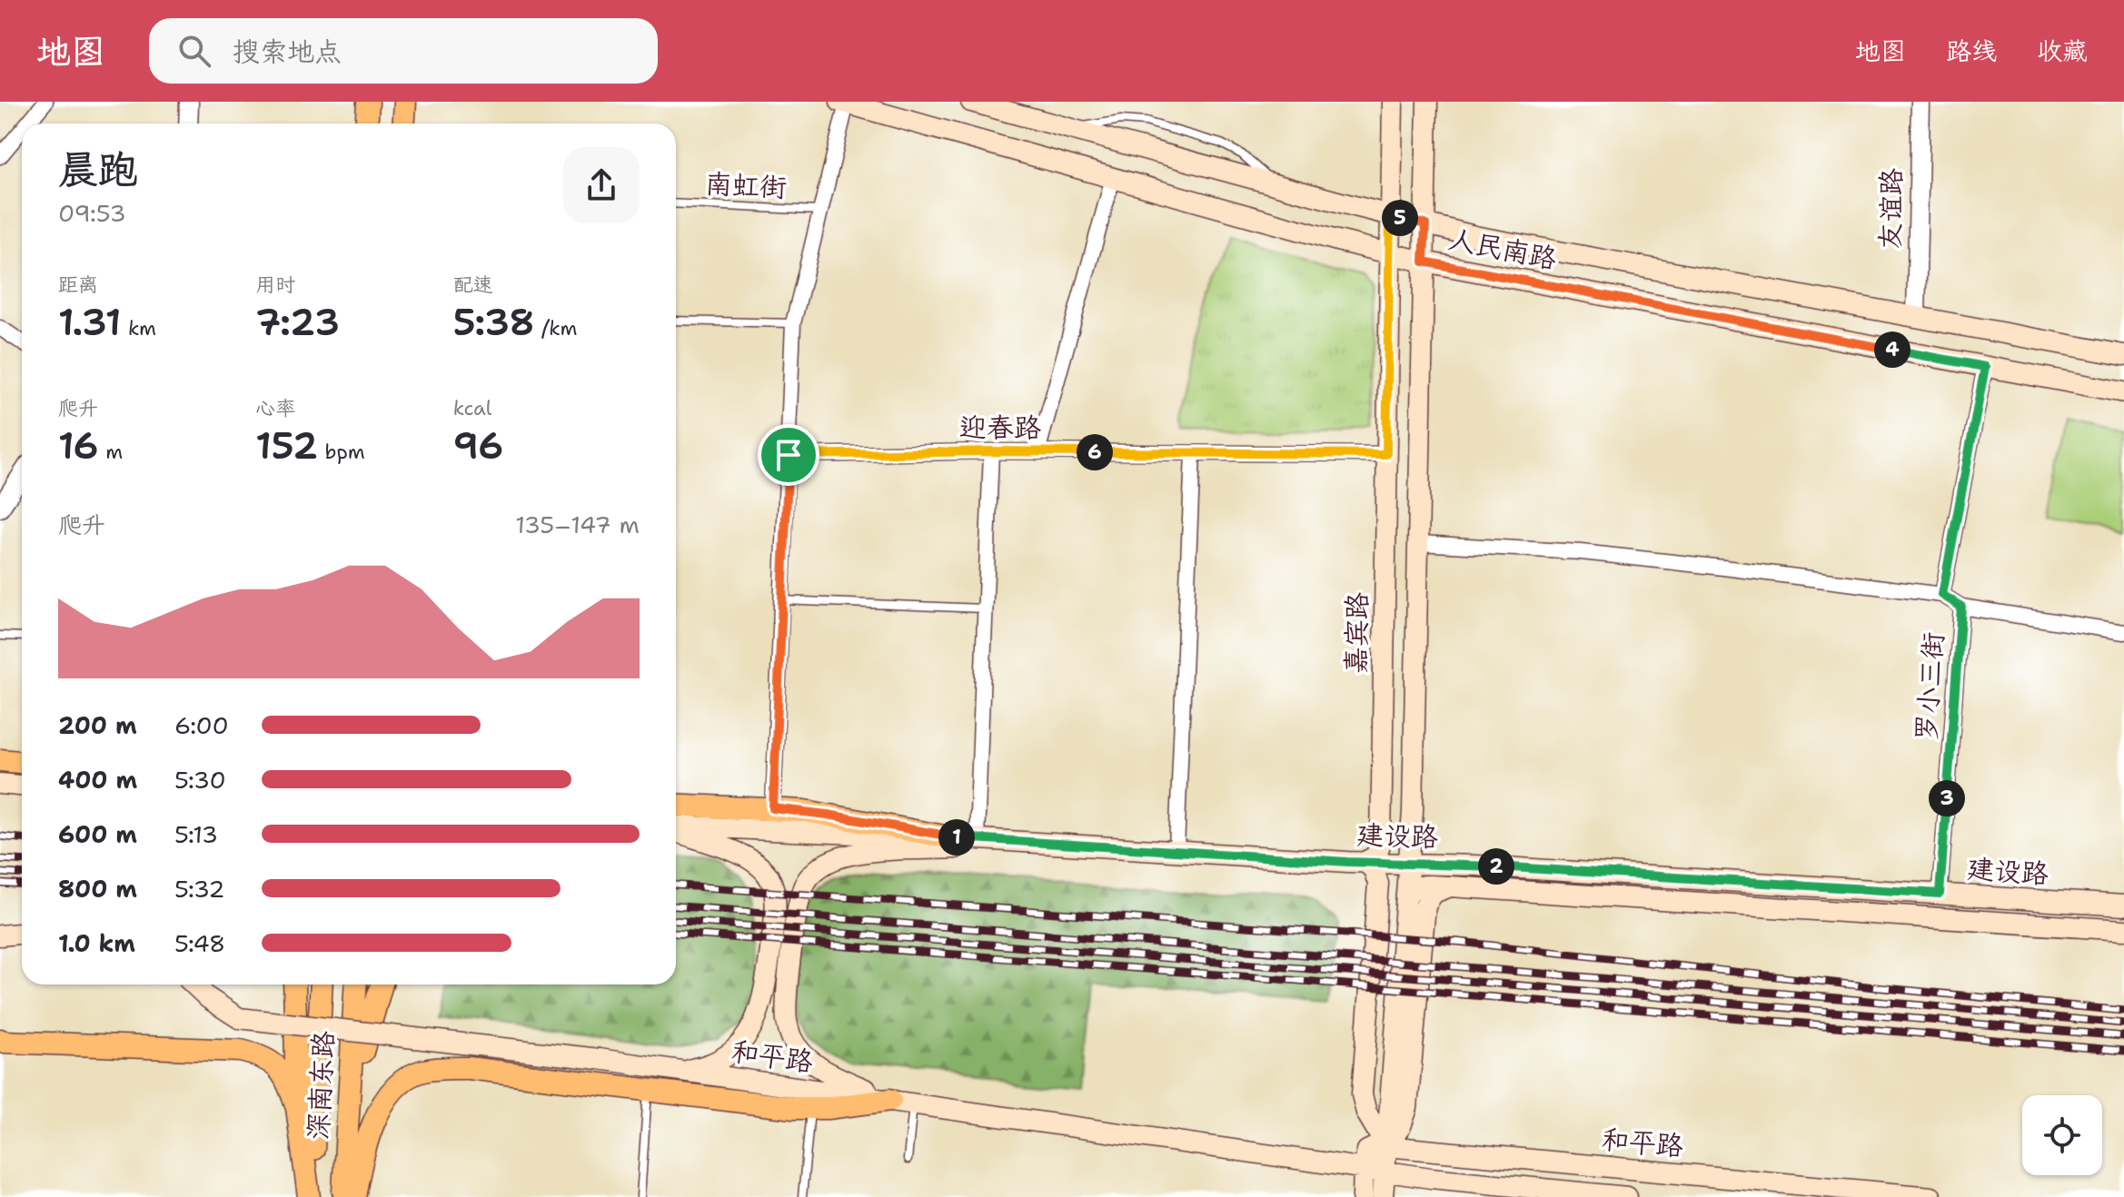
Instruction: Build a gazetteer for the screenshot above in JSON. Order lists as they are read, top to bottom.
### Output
{
  "streets": {
    "main road": [
      "人民南路",
      "嘉宾路",
      "建设路",
      "和平路",
      "深南东路"
    ],
    "street": ["友谊路", "迎春路", "罗小三街"],
    "lane": ["南虹街"]
  },
  "crossings": [
    ["友谊路", "人民南路"],
    ["人民南路", "嘉宾路"],
    ["人民南路", "罗小三街"],
    ["迎春路", "嘉宾路"],
    ["嘉宾路", "建设路"],
    ["罗小三街", "建设路"],
    ["建设路", "和平路"]
  ],
  "page": {
    "header": "地图",
    "search": "搜索地点",
    "nav": ["地图", "路线", "收藏"],
    "heading": ["晨跑", "09:53"],
    "pins": [
      "5",
      "4",
      "6",
      "3",
      "1",
      "2"
    ],
    "stats": [
      ["距离", "1.31 km"],
      ["用时", "7:23"],
      ["配速", "5:38 /km"],
      ["爬升", "16 m"],
      ["心率", "152 bpm"],
      ["kcal", "96"]
    ],
    "chart": ["爬升", "135–147 m"],
    "list": [
      {
        "name": "200 m",
        "note": "6:00"
      },
      {
        "name": "400 m",
        "note": "5:30"
      },
      {
        "name": "600 m",
        "note": "5:13"
      },
      {
        "name": "800 m",
        "note": "5:32"
      },
      {
        "name": "1.0 km",
        "note": "5:48"
      }
    ]
  }
}
